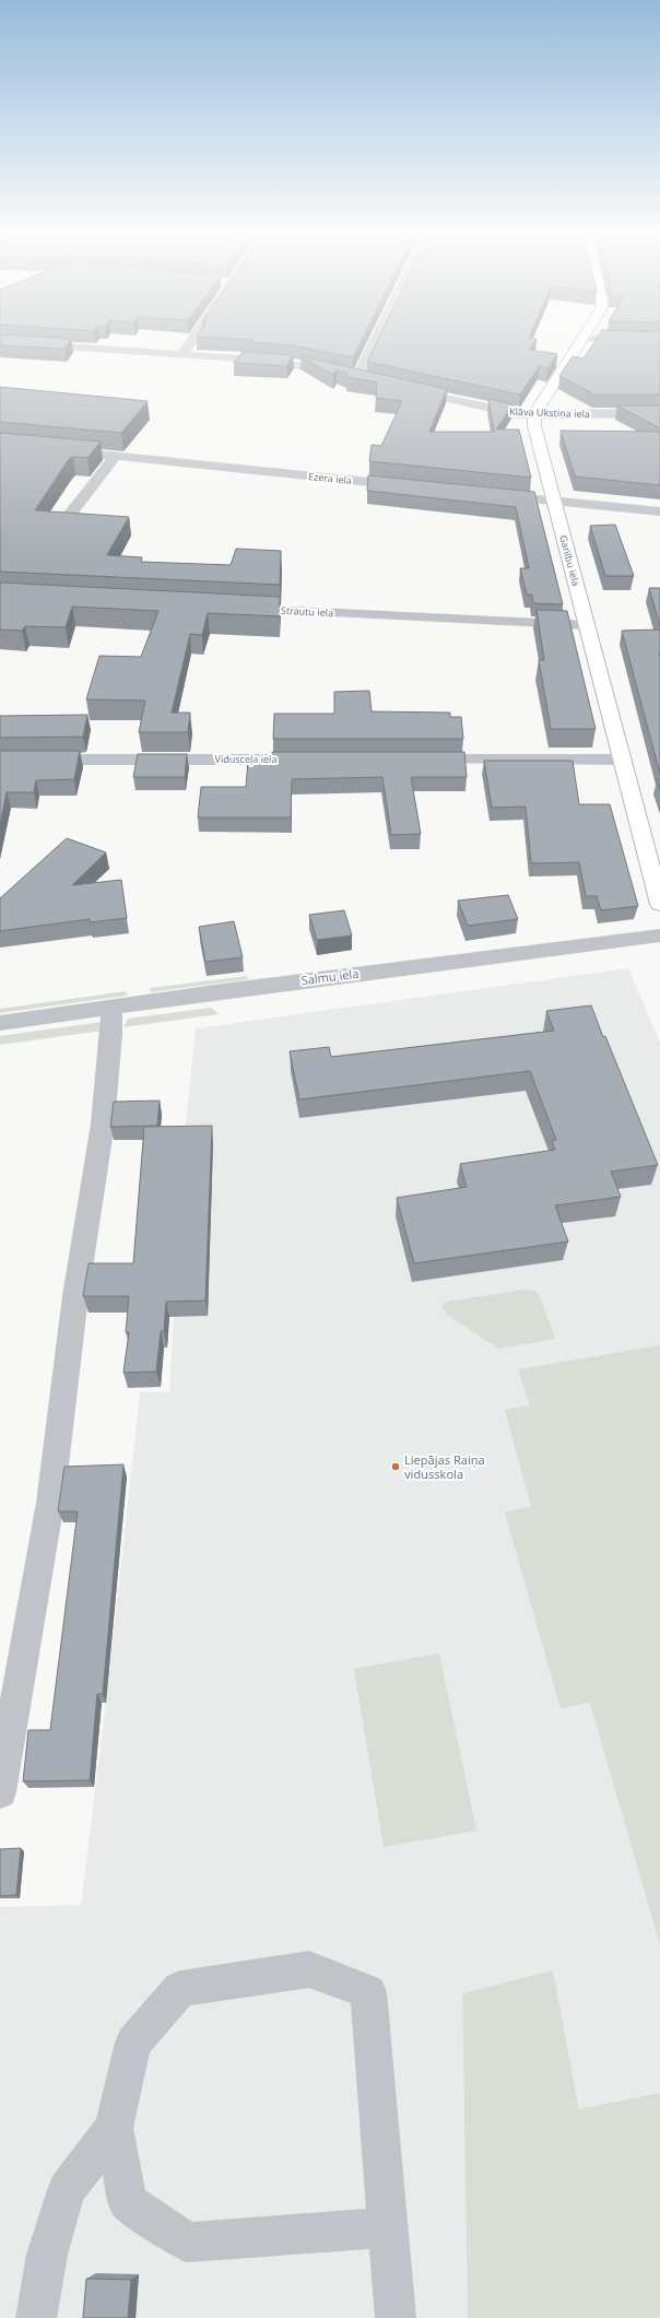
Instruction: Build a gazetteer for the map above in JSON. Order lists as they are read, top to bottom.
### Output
{
  "streets": {
    "highway": ["Ganību iela"],
    "street": [
      "Klāva Ukstiņa iela",
      "Ezera iela",
      "Strautu iela",
      "Vidusceļa iela",
      "Salmu iela"
    ]
  },
  "crossings": [
    ["Klāva Ukstiņa iela", "Ganību iela"],
    ["Ganību iela", "Strautu iela"]
  ],
  "places": ["Liepājas Raiņa vidusskola"]
}
